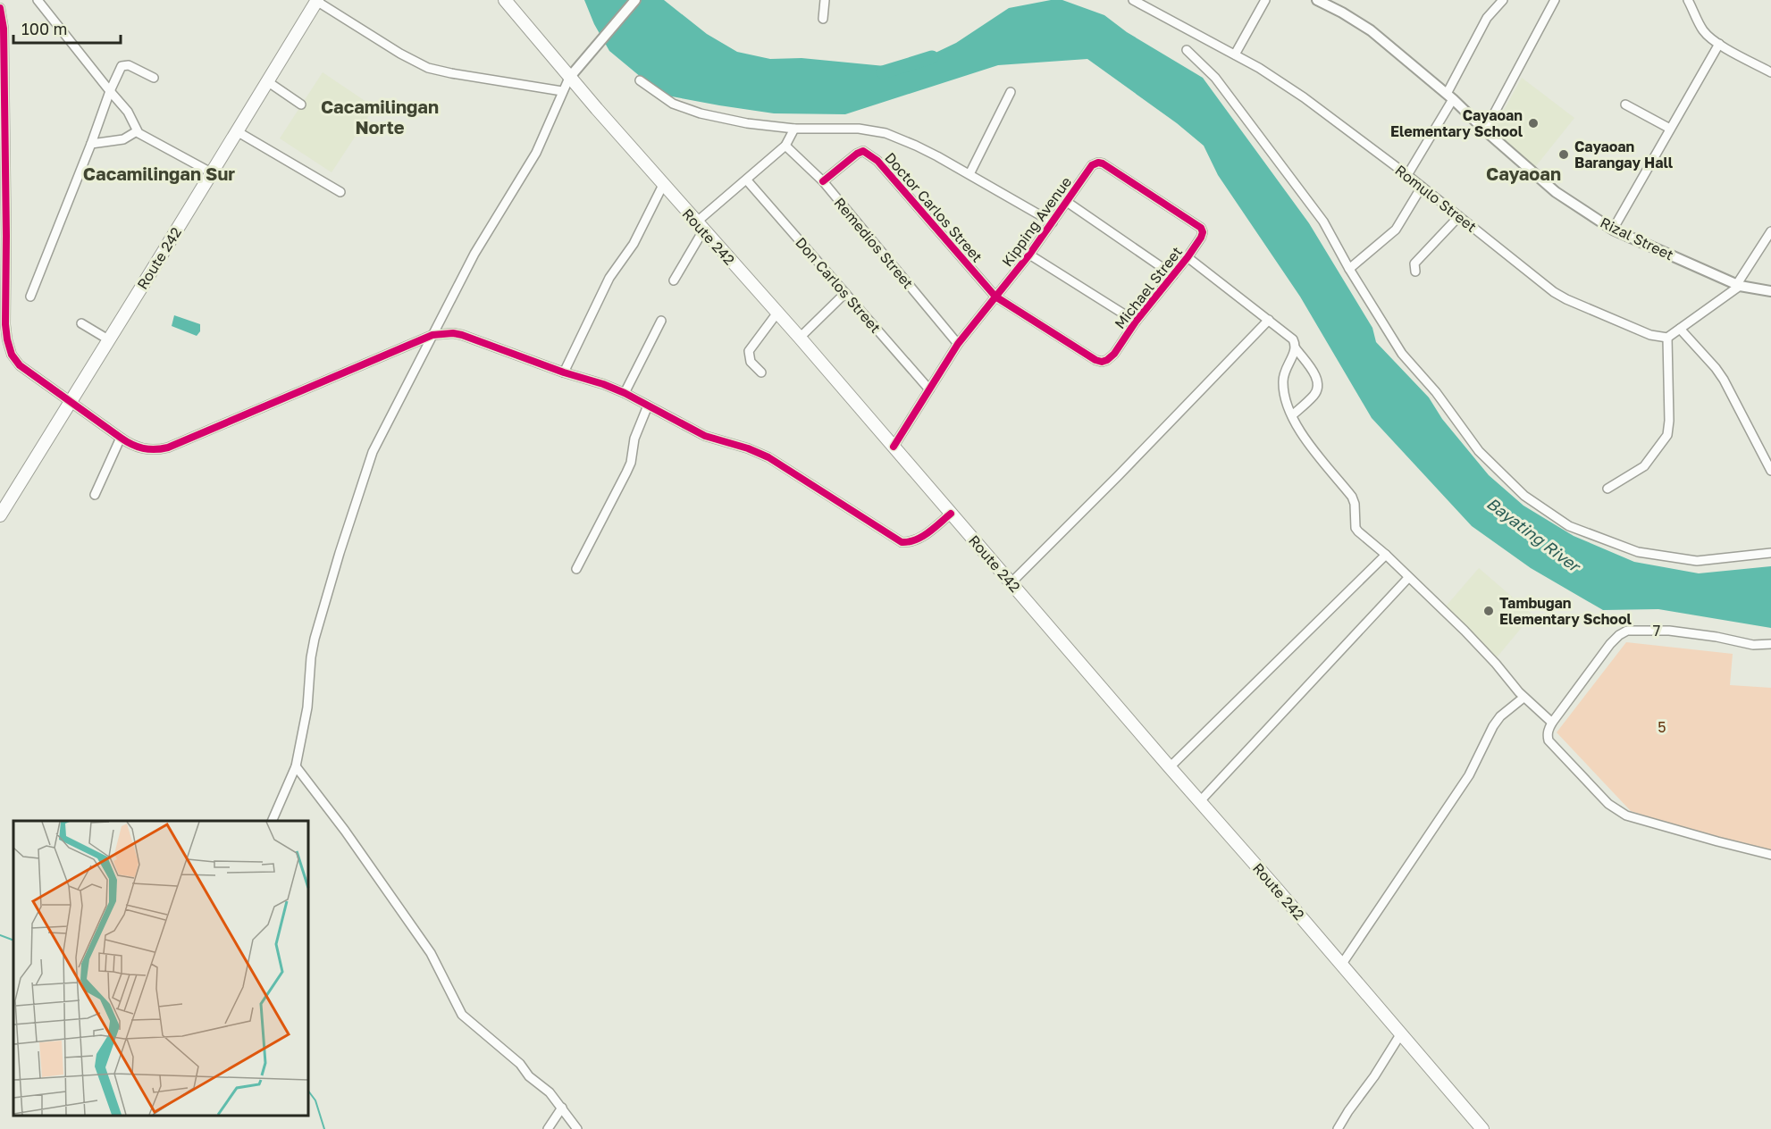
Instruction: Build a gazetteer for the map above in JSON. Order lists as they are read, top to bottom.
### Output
{
  "streets": {
    "main road": ["Route 242"],
    "street": [
      "Romulo Street",
      "Doctor Carlos Street",
      "Kipping Avenue",
      "Rizal Street",
      "Remedios Street",
      "Don Carlos Street",
      "Michael Street",
      "7"
    ]
  },
  "crossings": [
    ["Doctor Carlos Street", "Kipping Avenue"],
    ["Doctor Carlos Street", "Remedios Street"],
    ["Doctor Carlos Street", "Michael Street"],
    ["Kipping Avenue", "Remedios Street"],
    ["Kipping Avenue", "Don Carlos Street"],
    ["Kipping Avenue", "Michael Street"]
  ],
  "districts": ["Cacamilingan Norte", "Cacamilingan Sur", "Cayaoan"],
  "water": ["Bayating River"],
  "parks": ["5"],
  "places": ["Cayaoan Elementary School", "Cayaoan Barangay Hall", "Tambugan Elementary School"],
  "scale_bar": "100 m"
}
